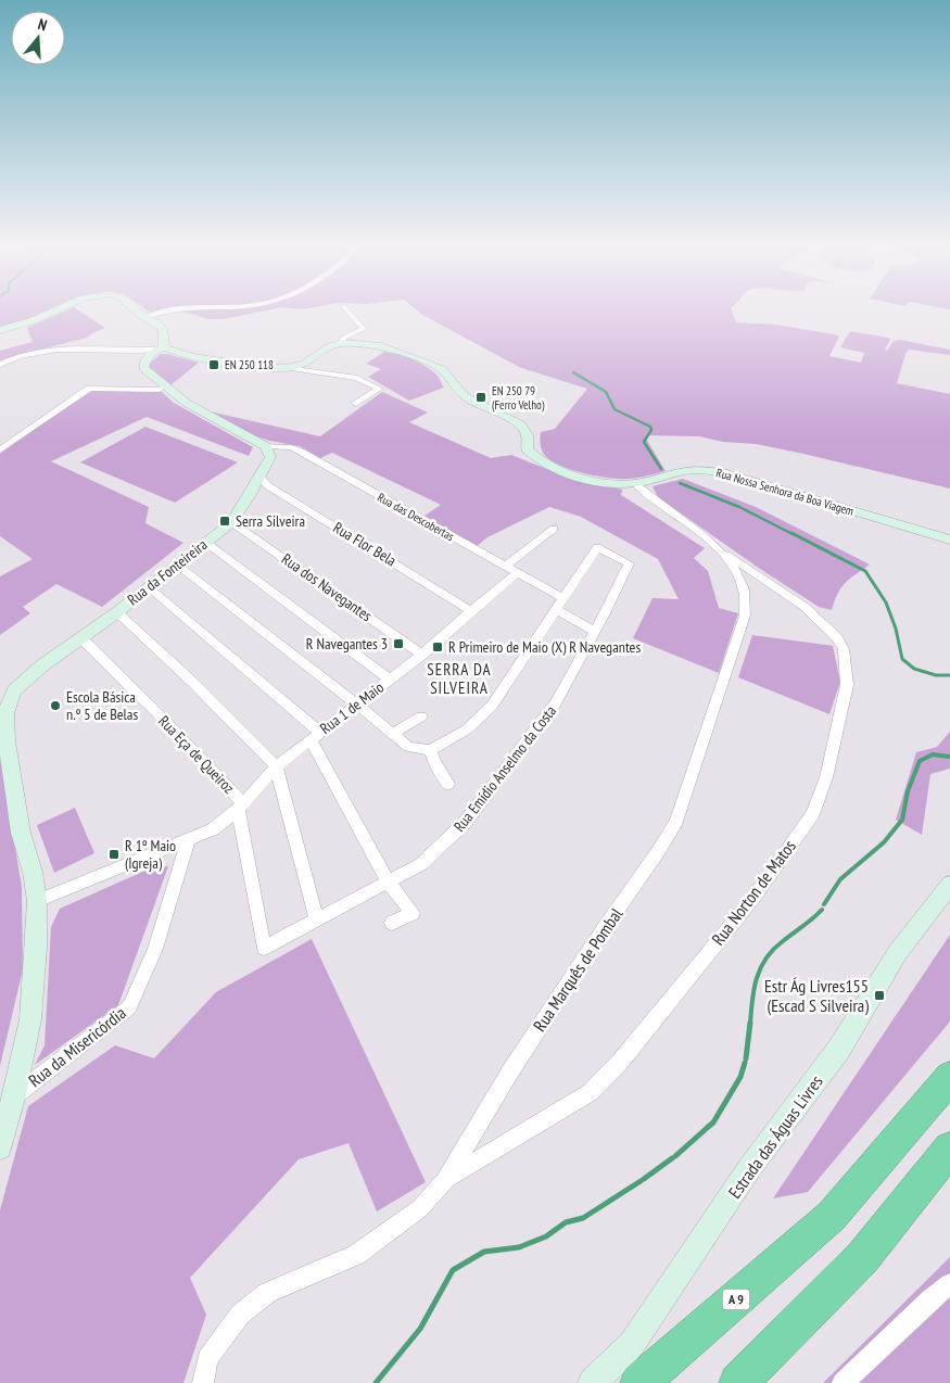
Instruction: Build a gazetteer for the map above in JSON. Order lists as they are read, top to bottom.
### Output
{
  "streets": {
    "highway": ["A 9"],
    "main road": ["Rua Nossa Senhora da Boa Viagem", "Rua da Fonteireira", "Estrada das Águas Livres"],
    "street": [
      "Rua das Descobertas",
      "Rua Flor Bela",
      "Rua dos Navegantes",
      "Rua 1 de Maio",
      "Rua Eça de Queiroz",
      "Rua Emídio Anselmo da Costa",
      "Rua Norton de Matos",
      "Rua Marquês de Pombal",
      "Rua da Misericórdia"
    ]
  },
  "crossings": [
    ["Rua Nossa Senhora da Boa Viagem", "Rua Marquês de Pombal"],
    ["Rua das Descobertas", "Rua da Fonteireira"],
    ["Rua das Descobertas", "Rua 1 de Maio"],
    ["Rua das Descobertas", "Rua Emídio Anselmo da Costa"],
    ["Rua Flor Bela", "Rua da Fonteireira"],
    ["Rua Flor Bela", "Rua 1 de Maio"],
    ["Rua da Fonteireira", "Rua dos Navegantes"],
    ["Rua da Fonteireira", "Rua Eça de Queiroz"],
    ["Rua dos Navegantes", "Rua 1 de Maio"],
    ["Rua 1 de Maio", "Rua Eça de Queiroz"],
    ["Rua 1 de Maio", "Rua Emídio Anselmo da Costa"],
    ["Rua 1 de Maio", "Rua da Misericórdia"],
    ["Rua Eça de Queiroz", "Rua Emídio Anselmo da Costa"],
    ["Rua Norton de Matos", "Rua Marquês de Pombal"]
  ],
  "districts": ["SERRA DA SILVEIRA"],
  "places": {
    "transit": [
      "EN 250 118",
      "EN 250 79 (Ferro Velho)",
      "Serra Silveira",
      "R Navegantes 3",
      "R Primeiro de Maio (X) R Navegantes",
      "R 1º Maio (Igreja)",
      "Estr Ág Livres155 (Escad S Silveira)"
    ],
    "other": ["Escola Básica n.º 5 de Belas"]
  },
  "north": "top"
}
